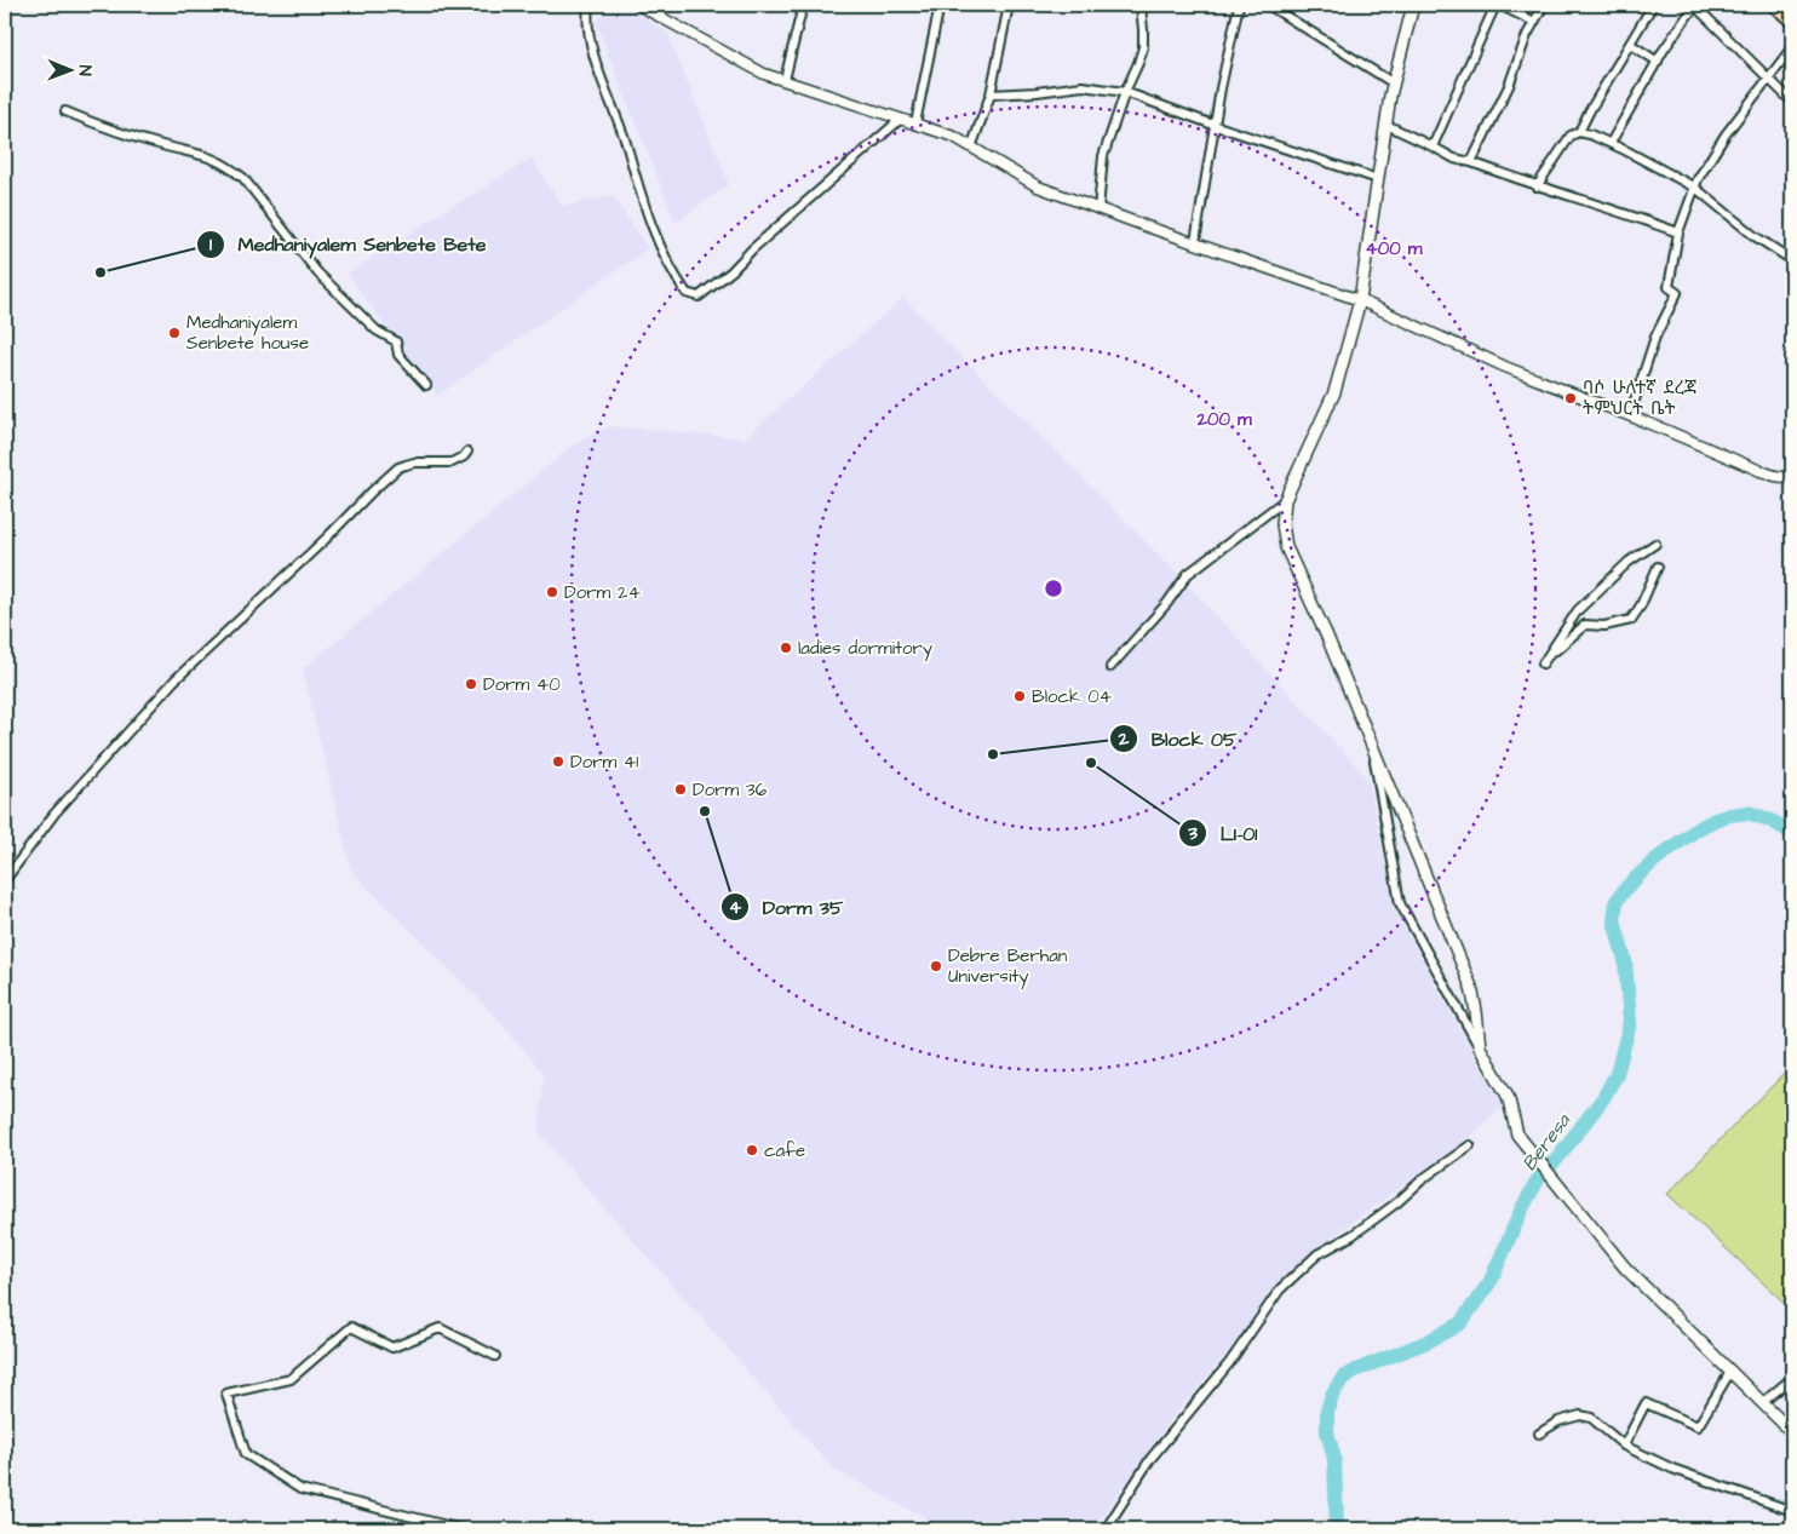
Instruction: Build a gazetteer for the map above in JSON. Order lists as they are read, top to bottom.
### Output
{
  "water": ["Beresa"],
  "places": [
    "Medhaniyalem Senbete Bete",
    "Medhaniyalem Senbete house",
    "ባሶ ሁለተኛ ደረጃ ትምህርት ቤት",
    "Dorm 24",
    "ladies dormitory",
    "Dorm 40",
    "Block 04",
    "Block 05",
    "Dorm 41",
    "LI-01",
    "Dorm 36",
    "Dorm 35",
    "Debre Berhan University",
    "cafe"
  ],
  "north": "right",
  "rings": ["400 m", "200 m"]
}
